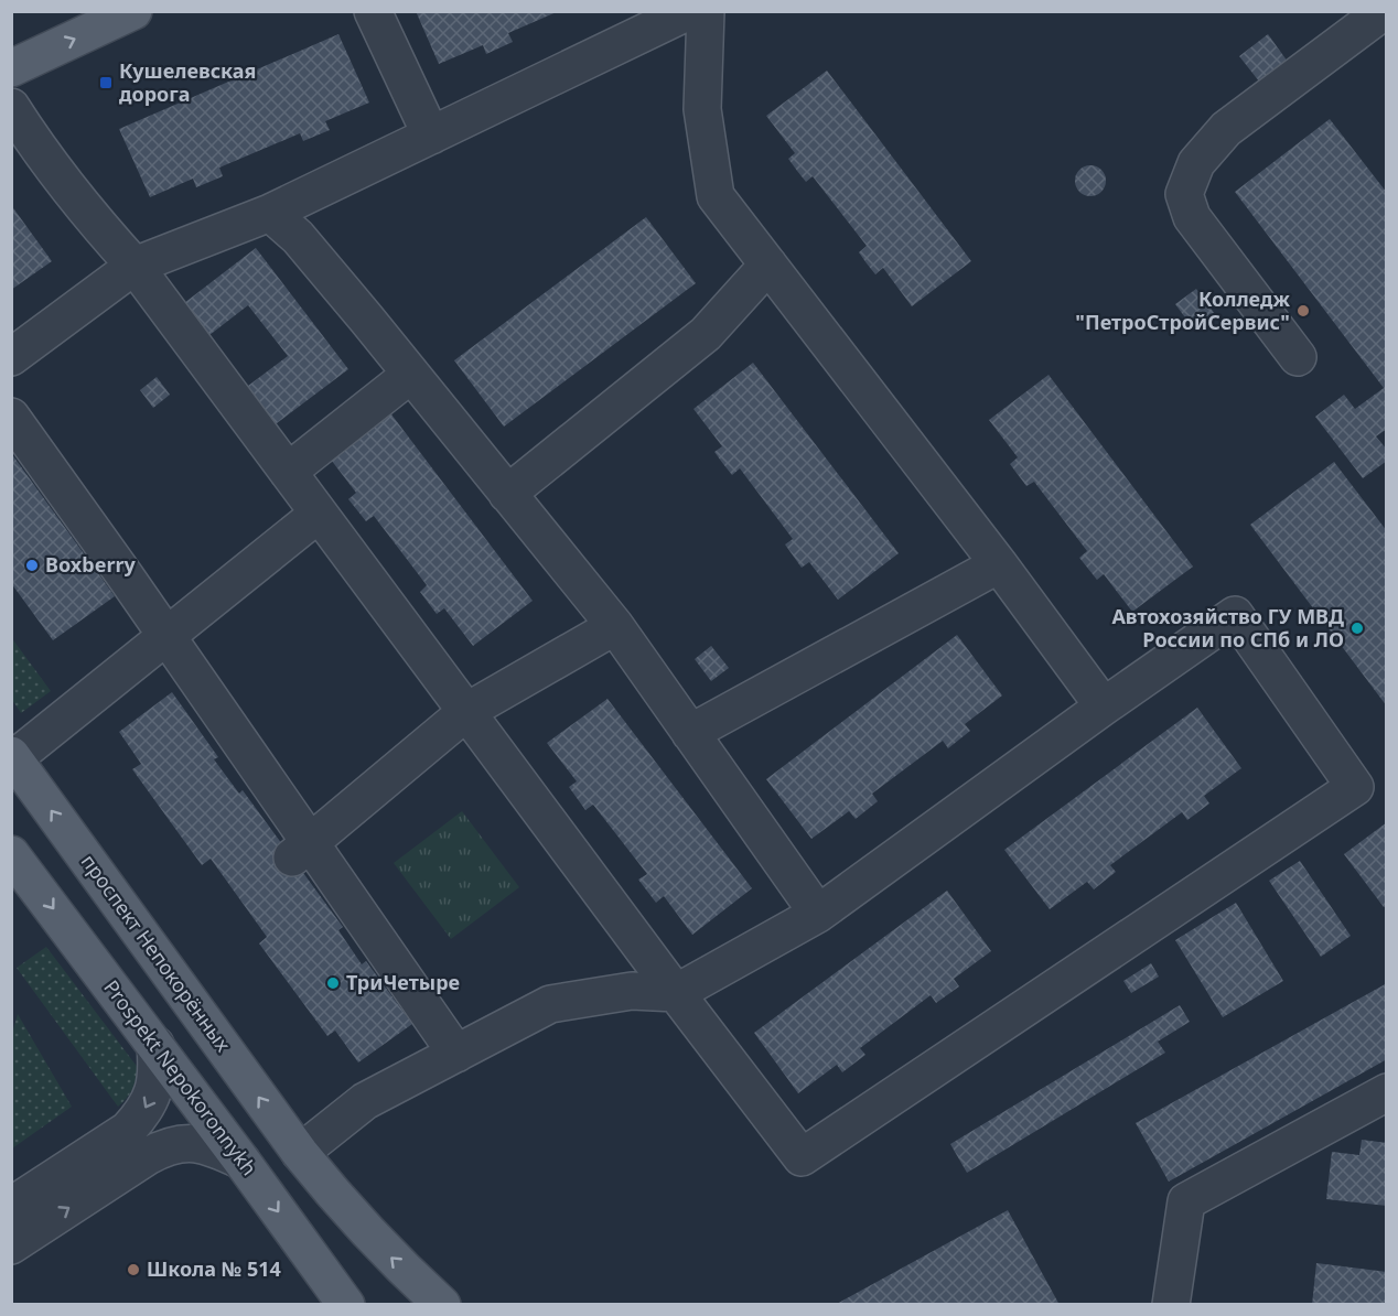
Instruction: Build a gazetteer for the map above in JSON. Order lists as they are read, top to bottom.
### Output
{
  "streets": {
    "main road": ["проспект Непокорённых", "Prospekt Nepokoronnykh"]
  },
  "one_way": ["проспект Непокорённых"],
  "places": {
    "transit": ["Кушелевская дорога"],
    "other": [
      "Колледж \"ПетроСтройСервис\"",
      "Boxberry",
      "Автохозяйство ГУ МВД России по СПб и ЛО",
      "ТриЧетыре",
      "Школа № 514"
    ]
  }
}
